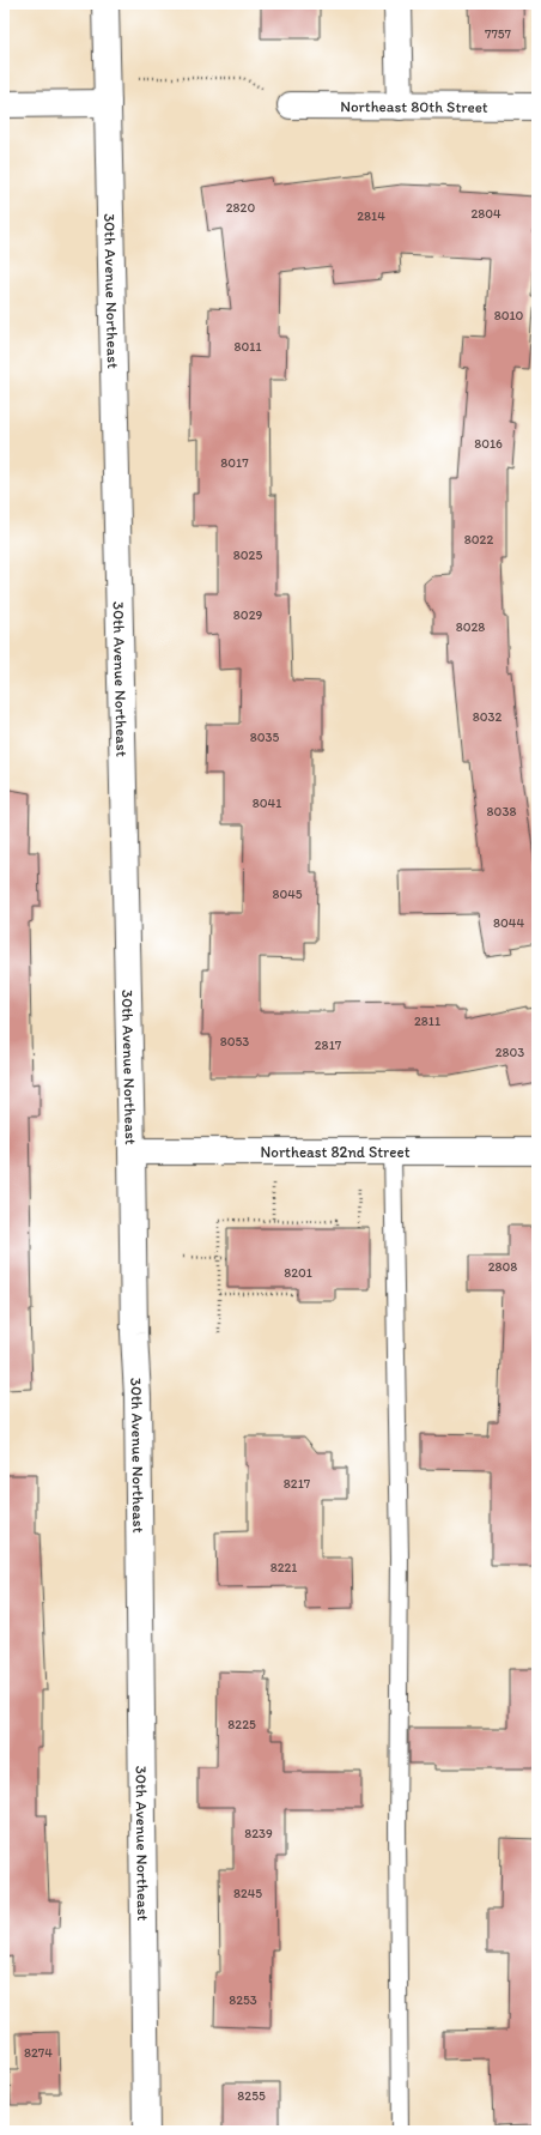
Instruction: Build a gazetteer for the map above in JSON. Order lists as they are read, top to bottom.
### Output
{
  "streets": {
    "street": ["Northeast 80th Street", "30th Avenue Northeast", "Northeast 82nd Street"]
  },
  "crossings": [
    ["30th Avenue Northeast", "Northeast 82nd Street"]
  ],
  "house_numbers": [
    "7757",
    "2820",
    "2804",
    "2814",
    "8010",
    "8011",
    "8016",
    "8017",
    "8022",
    "8025",
    "8029",
    "8028",
    "8032",
    "8035",
    "8041",
    "8038",
    "8045",
    "8044",
    "2811",
    "8053",
    "2817",
    "2803",
    "2808",
    "8201",
    "8217",
    "8221",
    "8225",
    "8239",
    "8245",
    "8253",
    "8274",
    "8255"
  ]
}
